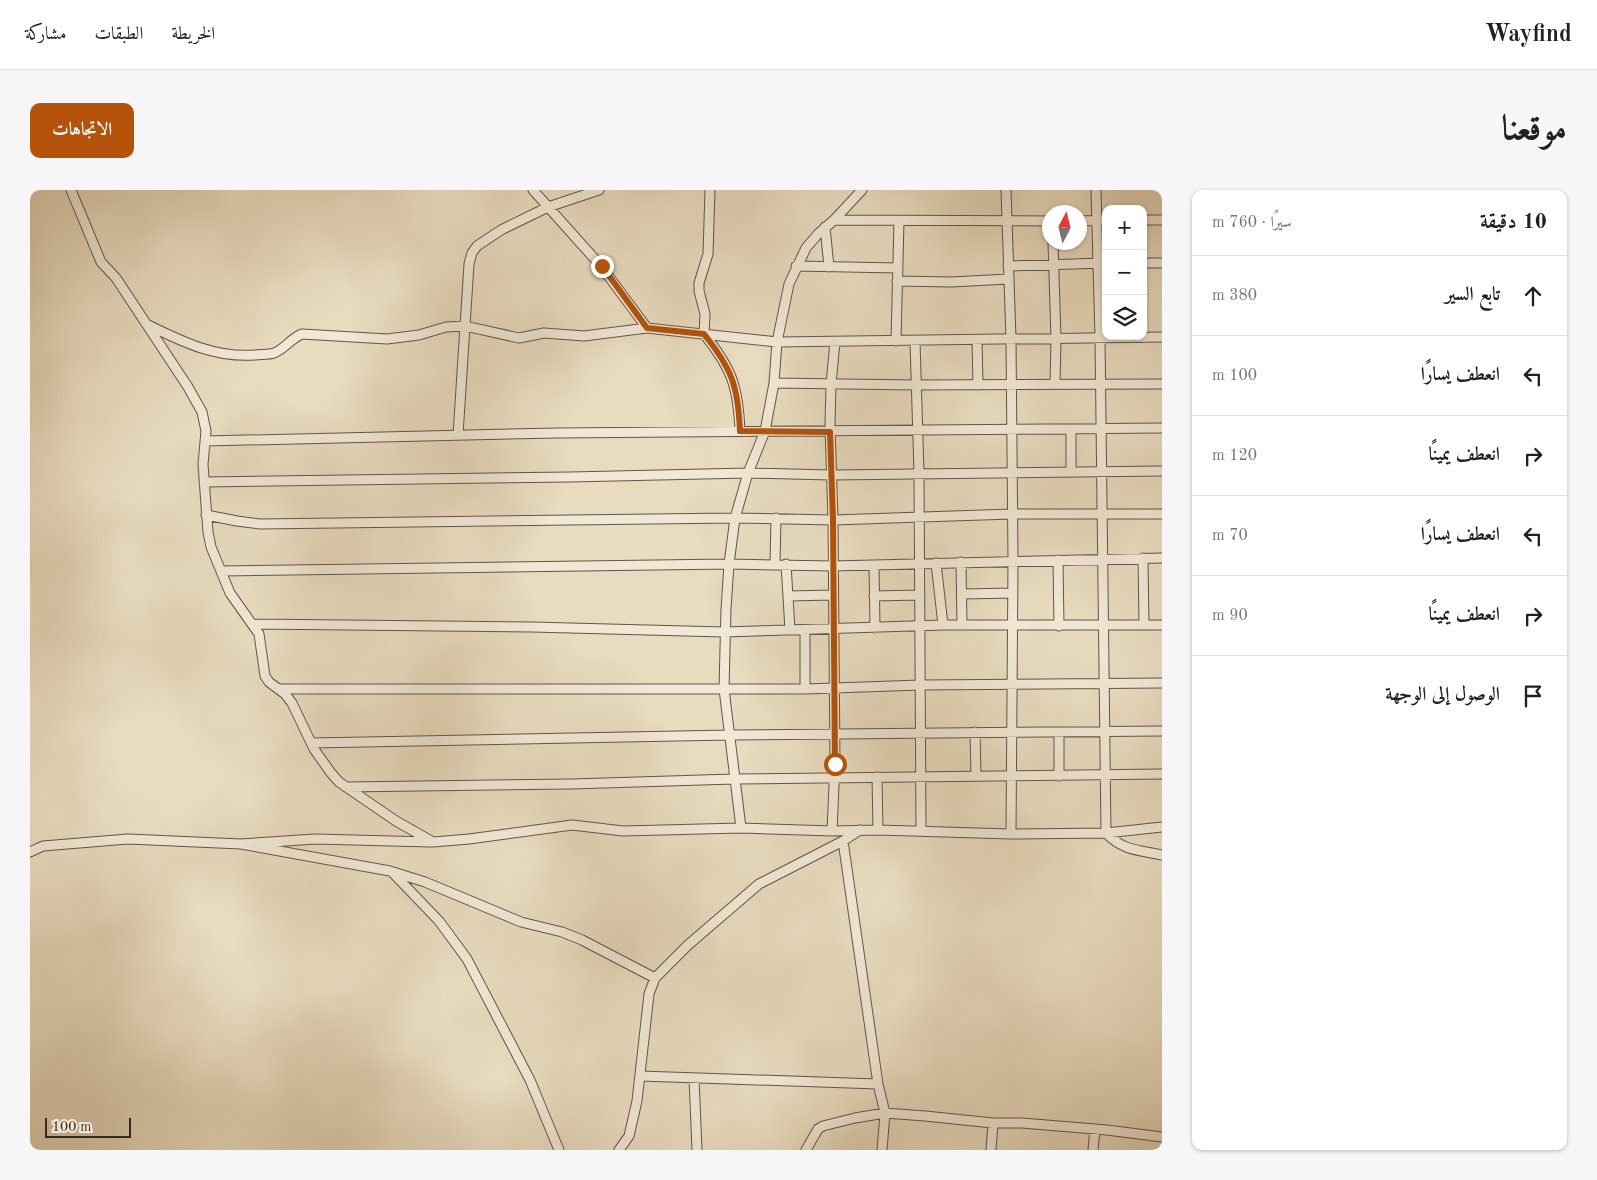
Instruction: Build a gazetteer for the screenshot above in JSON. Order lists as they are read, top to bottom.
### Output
{
  "scale_bar": "100 m",
  "north": "top",
  "page": {
    "header": "Wayfind",
    "nav": ["الخريطة", "الطبقات", "مشاركة"],
    "title": "موقعنا",
    "buttons": "الاتجاهات",
    "heading": ["10 دقيقة", "سيرًا · 760 m"],
    "map_buttons": ["+", "−"],
    "list": [
      ["تابع السير", "380 m"],
      ["انعطف يسارًا", "100 m"],
      ["انعطف يمينًا", "120 m"],
      ["انعطف يسارًا", "70 m"],
      ["انعطف يمينًا", "90 m"],
      "الوصول إلى الوجهة"
    ],
    "scale": "100 m"
  }
}
